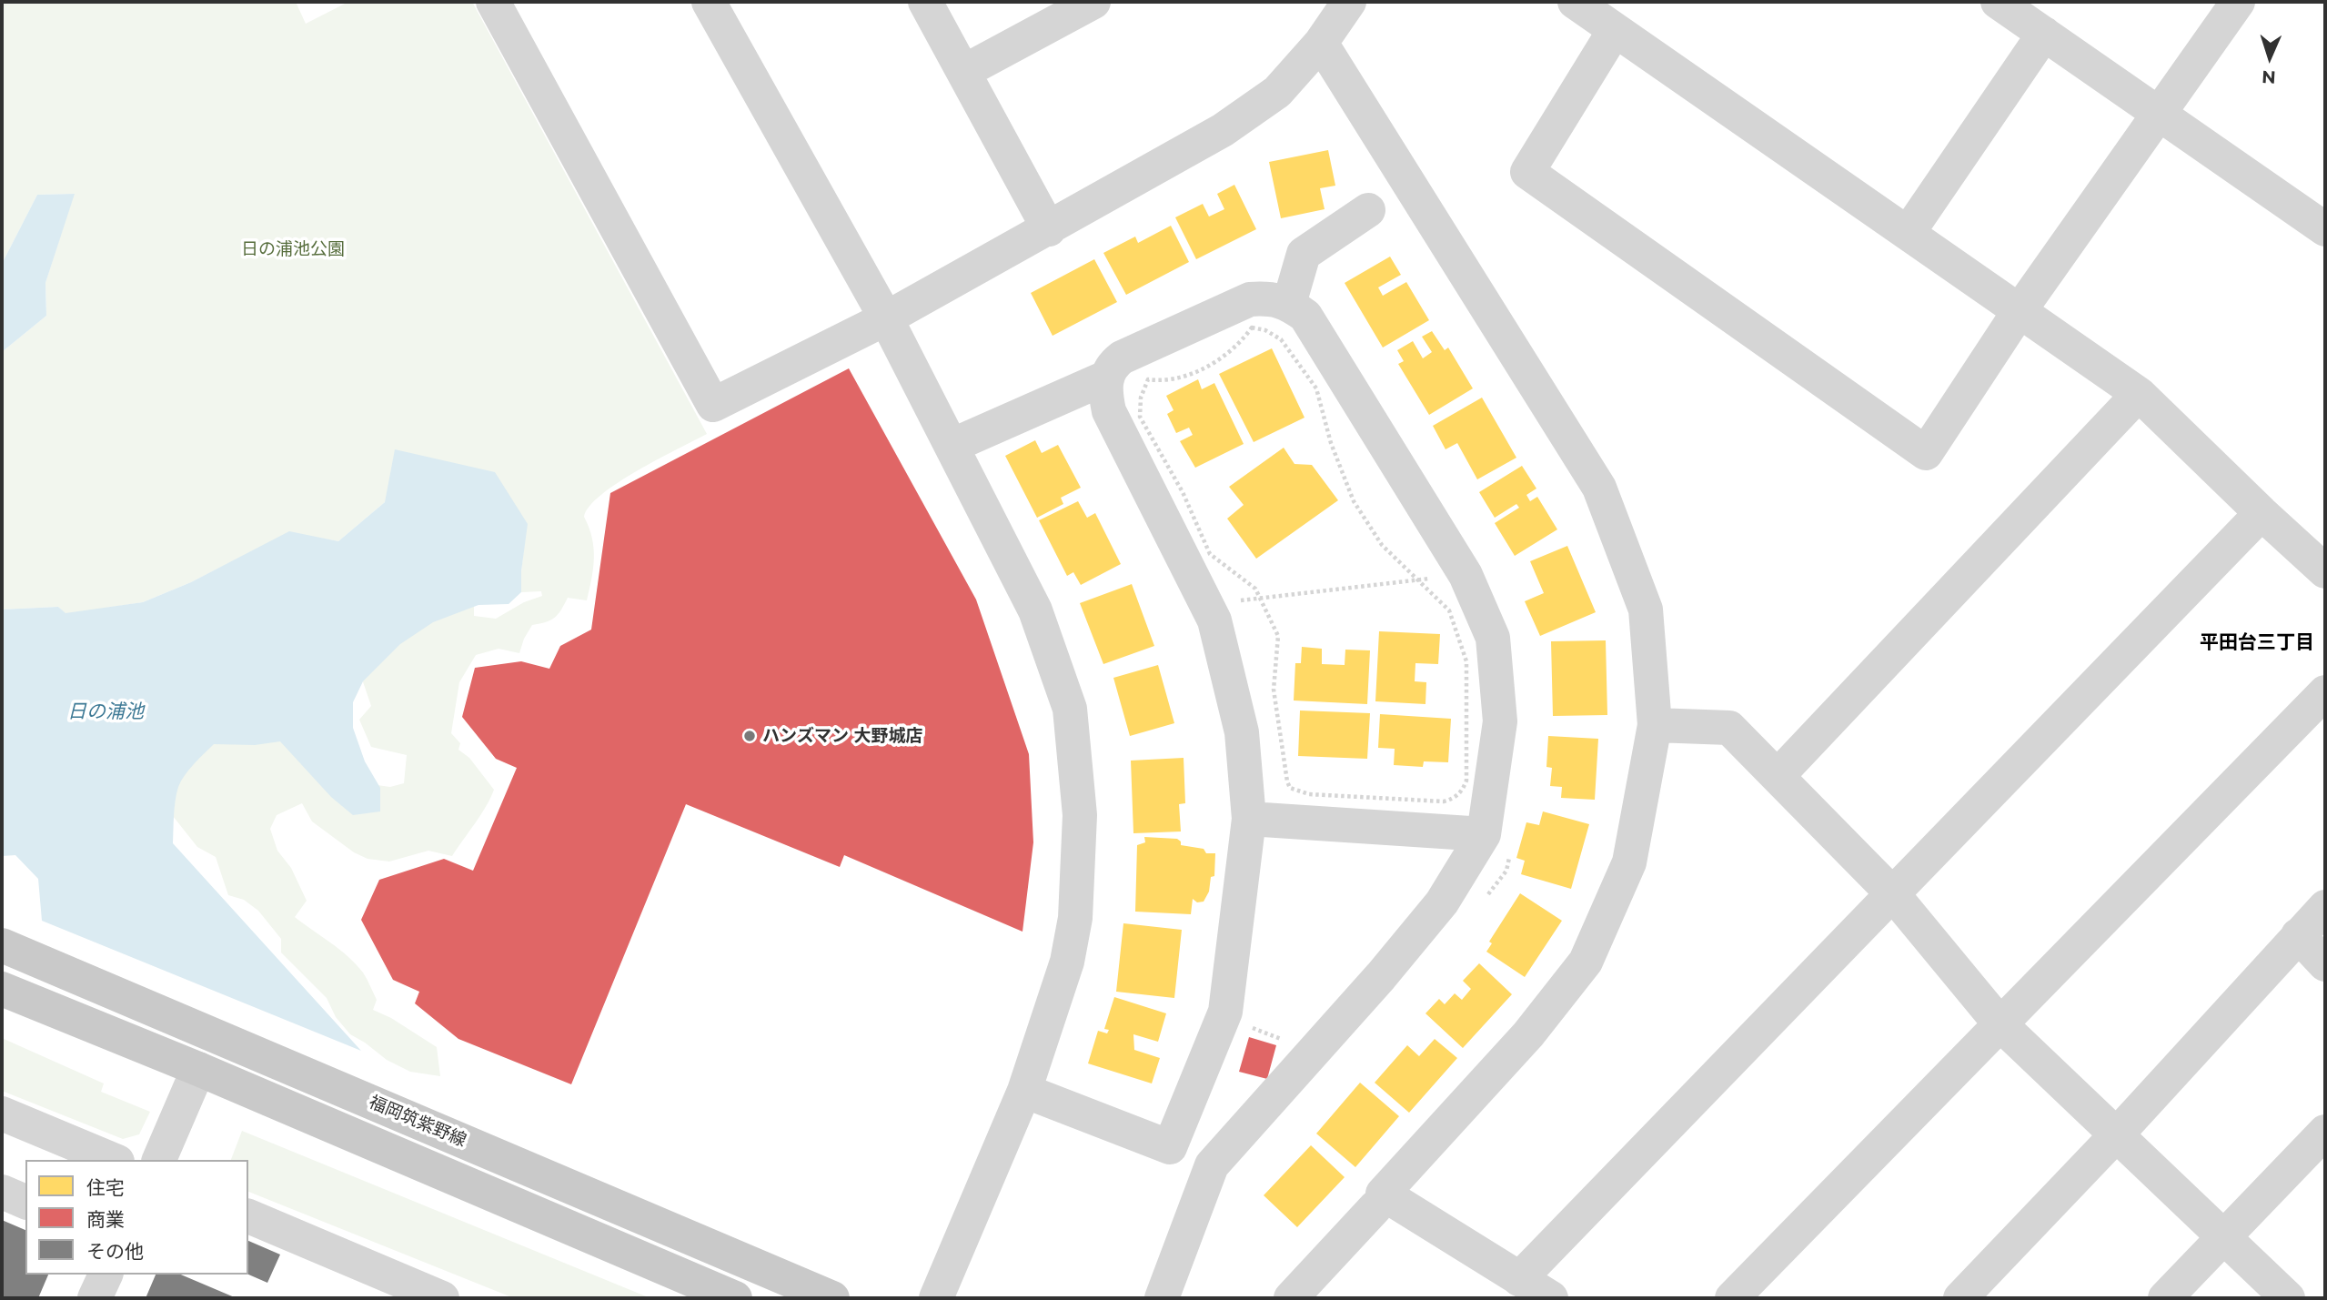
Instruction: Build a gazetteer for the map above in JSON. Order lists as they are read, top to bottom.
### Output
{
  "streets": {
    "main road": ["福岡筑紫野線"]
  },
  "districts": ["平田台三丁目"],
  "water": ["日の浦池"],
  "parks": ["日の浦池公園"],
  "places": ["ハンズマン 大野城店"],
  "legend": ["住宅", "商業", "その他"],
  "north": "bottom"
}
